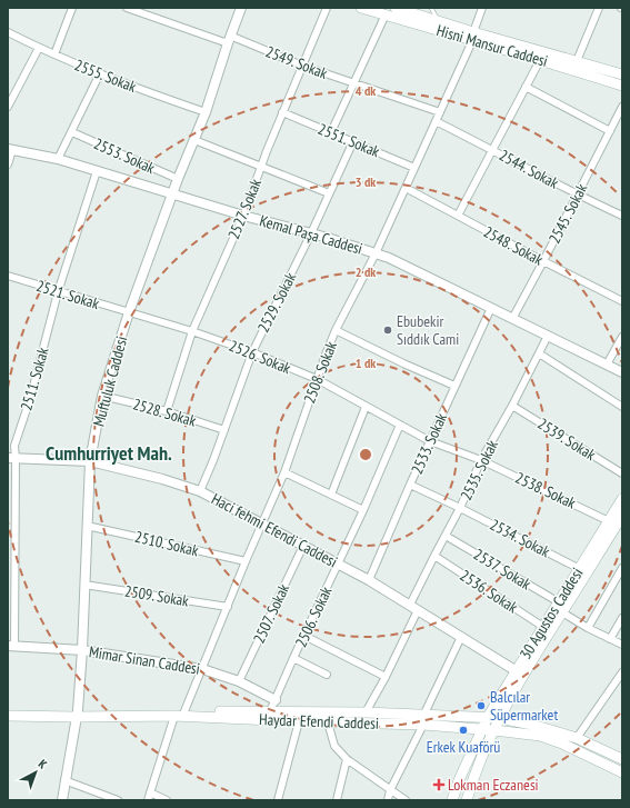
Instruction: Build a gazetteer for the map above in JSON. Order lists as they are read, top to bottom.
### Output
{
  "streets": {
    "main road": ["Hisni Mansur Caddesi", "30 Agustos Caddesi", "Haydar Efendi Caddesi"],
    "street": [
      "2549. Sokak",
      "2555. Sokak",
      "2551. Sokak",
      "2553. Sokak",
      "2544. Sokak",
      "2527. Sokak",
      "2545. Sokak",
      "Kemal Paşa Caddesi",
      "2548. Sokak",
      "2521. Sokak",
      "2529. Sokak",
      "2526. Sokak",
      "2508. Sokak",
      "2511. Sokak",
      "Muftuluk Caddesi",
      "2528. Sokak",
      "2539. Sokak",
      "2533. Sokak",
      "2535. Sokak",
      "2538. Sokak",
      "Haci fehmi Efendi Caddesi",
      "2534. Sokak",
      "2510. Sokak",
      "2537. Sokak",
      "2536. Sokak",
      "2509. Sokak",
      "2507. Sokak",
      "2506. Sokak",
      "Mimar Sinan Caddesi"
    ]
  },
  "crossings": [
    ["Hisni Mansur Caddesi", "2508. Sokak"],
    ["2549. Sokak", "2527. Sokak"],
    ["2549. Sokak", "2508. Sokak"],
    ["2549. Sokak", "Muftuluk Caddesi"],
    ["2555. Sokak", "Muftuluk Caddesi"],
    ["2551. Sokak", "2527. Sokak"],
    ["2551. Sokak", "2529. Sokak"],
    ["2551. Sokak", "2508. Sokak"],
    ["2553. Sokak", "Muftuluk Caddesi"],
    ["2544. Sokak", "2545. Sokak"],
    ["2544. Sokak", "2508. Sokak"],
    ["2527. Sokak", "Kemal Paşa Caddesi"],
    ["2527. Sokak", "2526. Sokak"],
    ["2527. Sokak", "2528. Sokak"],
    ["2545. Sokak", "Kemal Paşa Caddesi"],
    ["2545. Sokak", "2548. Sokak"],
    ["Kemal Paşa Caddesi", "2529. Sokak"],
    ["Kemal Paşa Caddesi", "2508. Sokak"],
    ["Kemal Paşa Caddesi", "2511. Sokak"],
    ["Kemal Paşa Caddesi", "Muftuluk Caddesi"],
    ["Kemal Paşa Caddesi", "2533. Sokak"],
    ["Kemal Paşa Caddesi", "2535. Sokak"],
    ["2548. Sokak", "2508. Sokak"],
    ["2521. Sokak", "2526. Sokak"],
    ["2521. Sokak", "2511. Sokak"],
    ["2521. Sokak", "Muftuluk Caddesi"],
    ["2529. Sokak", "2526. Sokak"],
    ["2529. Sokak", "2528. Sokak"],
    ["2529. Sokak", "Haci fehmi Efendi Caddesi"],
    ["2526. Sokak", "2508. Sokak"],
    ["2526. Sokak", "Muftuluk Caddesi"],
    ["2526. Sokak", "2533. Sokak"],
    ["2526. Sokak", "2535. Sokak"],
    ["2526. Sokak", "2538. Sokak"],
    ["2526. Sokak", "2506. Sokak"],
    ["2508. Sokak", "Haci fehmi Efendi Caddesi"],
    ["2508. Sokak", "2510. Sokak"],
    ["2508. Sokak", "2509. Sokak"],
    ["2508. Sokak", "Mimar Sinan Caddesi"],
    ["2508. Sokak", "Haydar Efendi Caddesi"],
    ["2511. Sokak", "Haci fehmi Efendi Caddesi"],
    ["2511. Sokak", "Mimar Sinan Caddesi"],
    ["Muftuluk Caddesi", "2528. Sokak"],
    ["Muftuluk Caddesi", "Haci fehmi Efendi Caddesi"],
    ["Muftuluk Caddesi", "2510. Sokak"],
    ["Muftuluk Caddesi", "2509. Sokak"],
    ["Muftuluk Caddesi", "Mimar Sinan Caddesi"],
    ["Muftuluk Caddesi", "Haydar Efendi Caddesi"],
    ["2539. Sokak", "2535. Sokak"],
    ["2533. Sokak", "Haci fehmi Efendi Caddesi"],
    ["2533. Sokak", "2534. Sokak"],
    ["2535. Sokak", "2538. Sokak"],
    ["2535. Sokak", "Haci fehmi Efendi Caddesi"],
    ["2535. Sokak", "2534. Sokak"],
    ["2535. Sokak", "2537. Sokak"],
    ["2535. Sokak", "2536. Sokak"],
    ["2538. Sokak", "30 Agustos Caddesi"],
    ["Haci fehmi Efendi Caddesi", "2507. Sokak"],
    ["Haci fehmi Efendi Caddesi", "30 Agustos Caddesi"],
    ["Haci fehmi Efendi Caddesi", "2506. Sokak"],
    ["2534. Sokak", "30 Agustos Caddesi"],
    ["2537. Sokak", "30 Agustos Caddesi"],
    ["2536. Sokak", "30 Agustos Caddesi"],
    ["2507. Sokak", "Mimar Sinan Caddesi"],
    ["30 Agustos Caddesi", "Haydar Efendi Caddesi"],
    ["2506. Sokak", "Mimar Sinan Caddesi"],
    ["2506. Sokak", "Haydar Efendi Caddesi"]
  ],
  "districts": ["Cumhurriyet Mah."],
  "places": {
    "other": ["Ebubekir Sıddık Cami", "Balcılar Süpermarket", "Erkek Kuaförü"],
    "health": ["Lokman Eczanesi"]
  },
  "north": "top right",
  "rings": [
    "4 dk",
    "3 dk",
    "2 dk",
    "1 dk"
  ]
}
